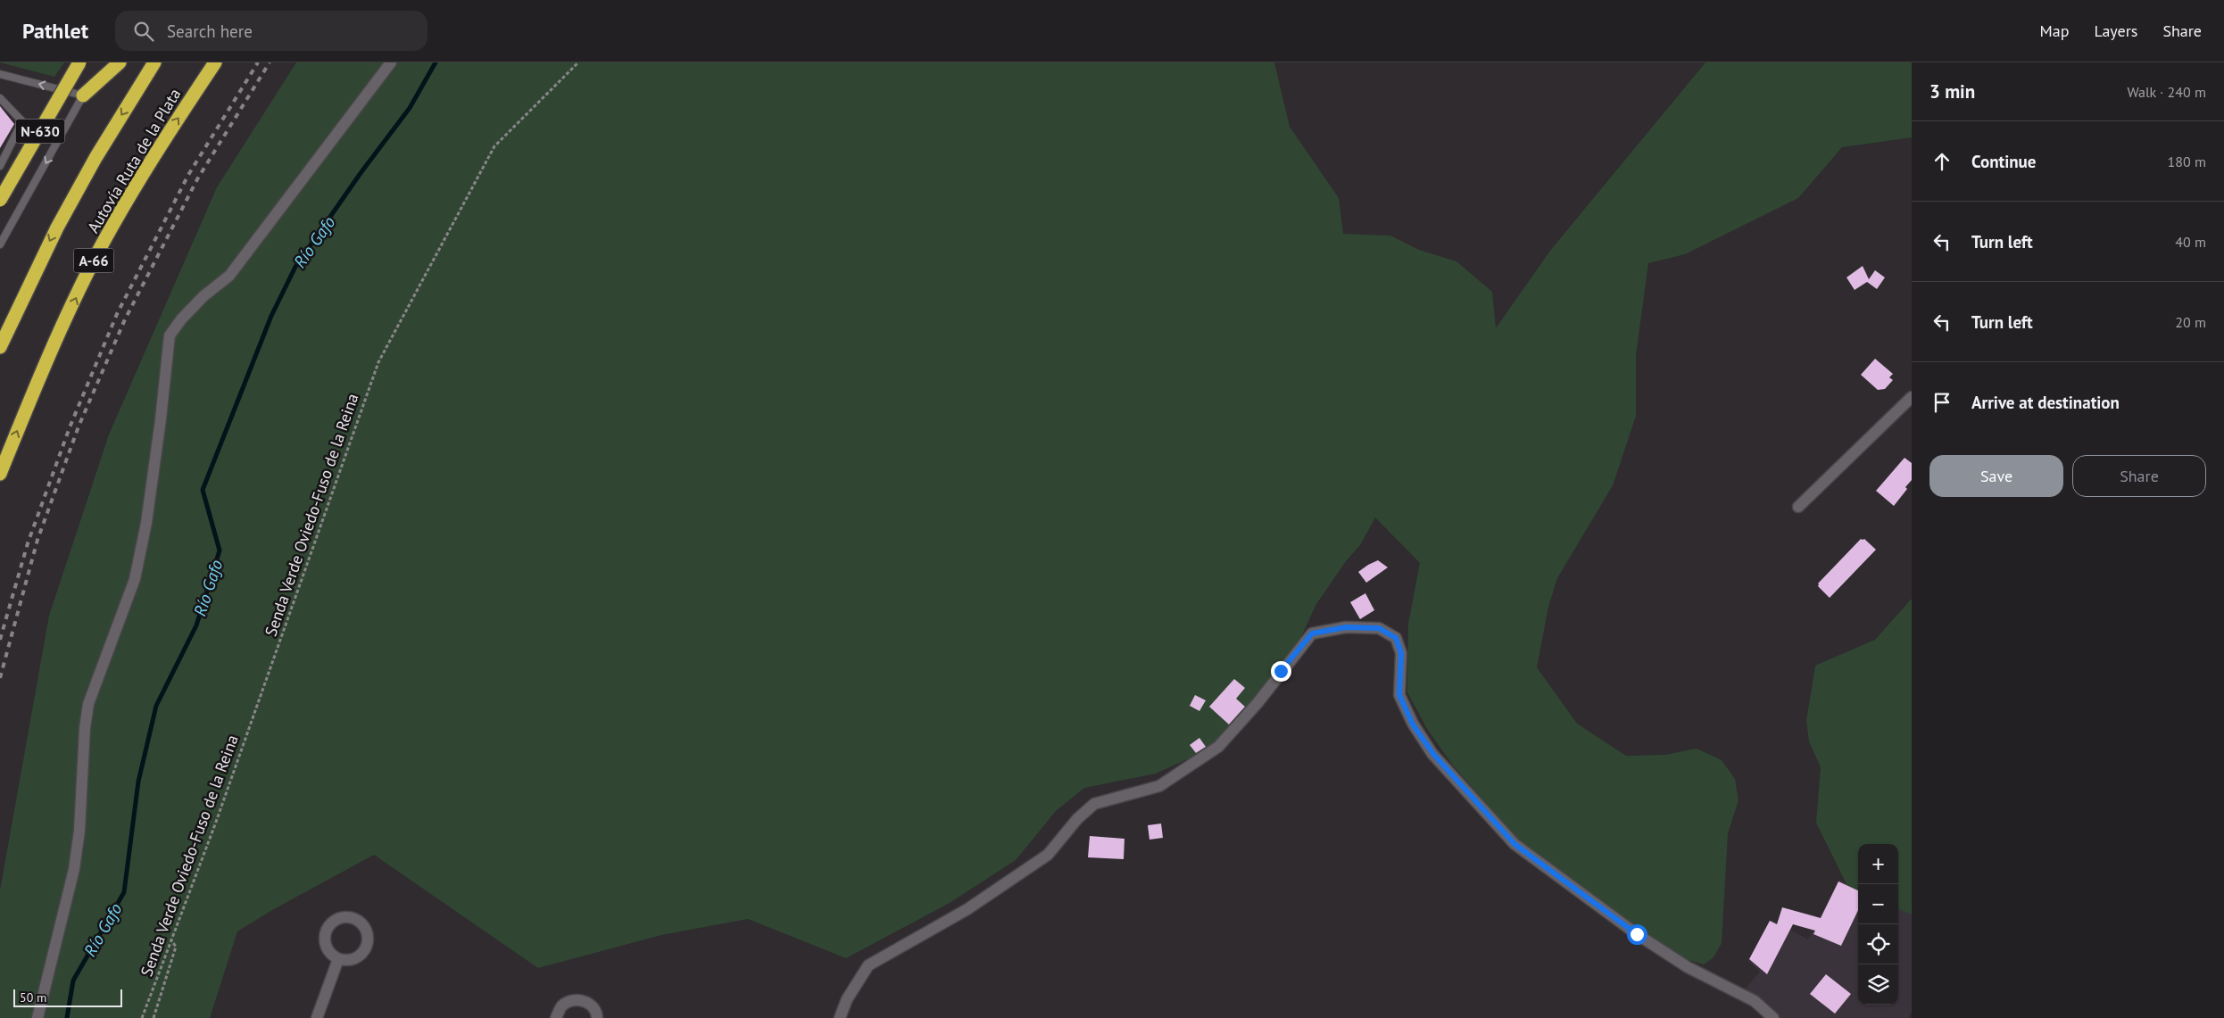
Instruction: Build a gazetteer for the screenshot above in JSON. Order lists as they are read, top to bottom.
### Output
{
  "streets": {
    "highway": ["N-630", "Autovía Ruta de la Plata", "A-66"],
    "path": ["Senda Verde Oviedo-Fuso de la Reina"]
  },
  "water": ["Río Gafo"],
  "scale_bar": "50 m",
  "page": {
    "header": "Pathlet",
    "search": "Search here",
    "nav": ["Map", "Layers", "Share"],
    "heading": ["3 min", "Walk · 240 m"],
    "list": [
      ["Continue", "180 m"],
      ["Turn left", "40 m"],
      ["Turn left", "20 m"],
      "Arrive at destination"
    ],
    "buttons": ["Save", "Share"],
    "map_buttons": ["+", "−"],
    "scale": "50 m"
  }
}
